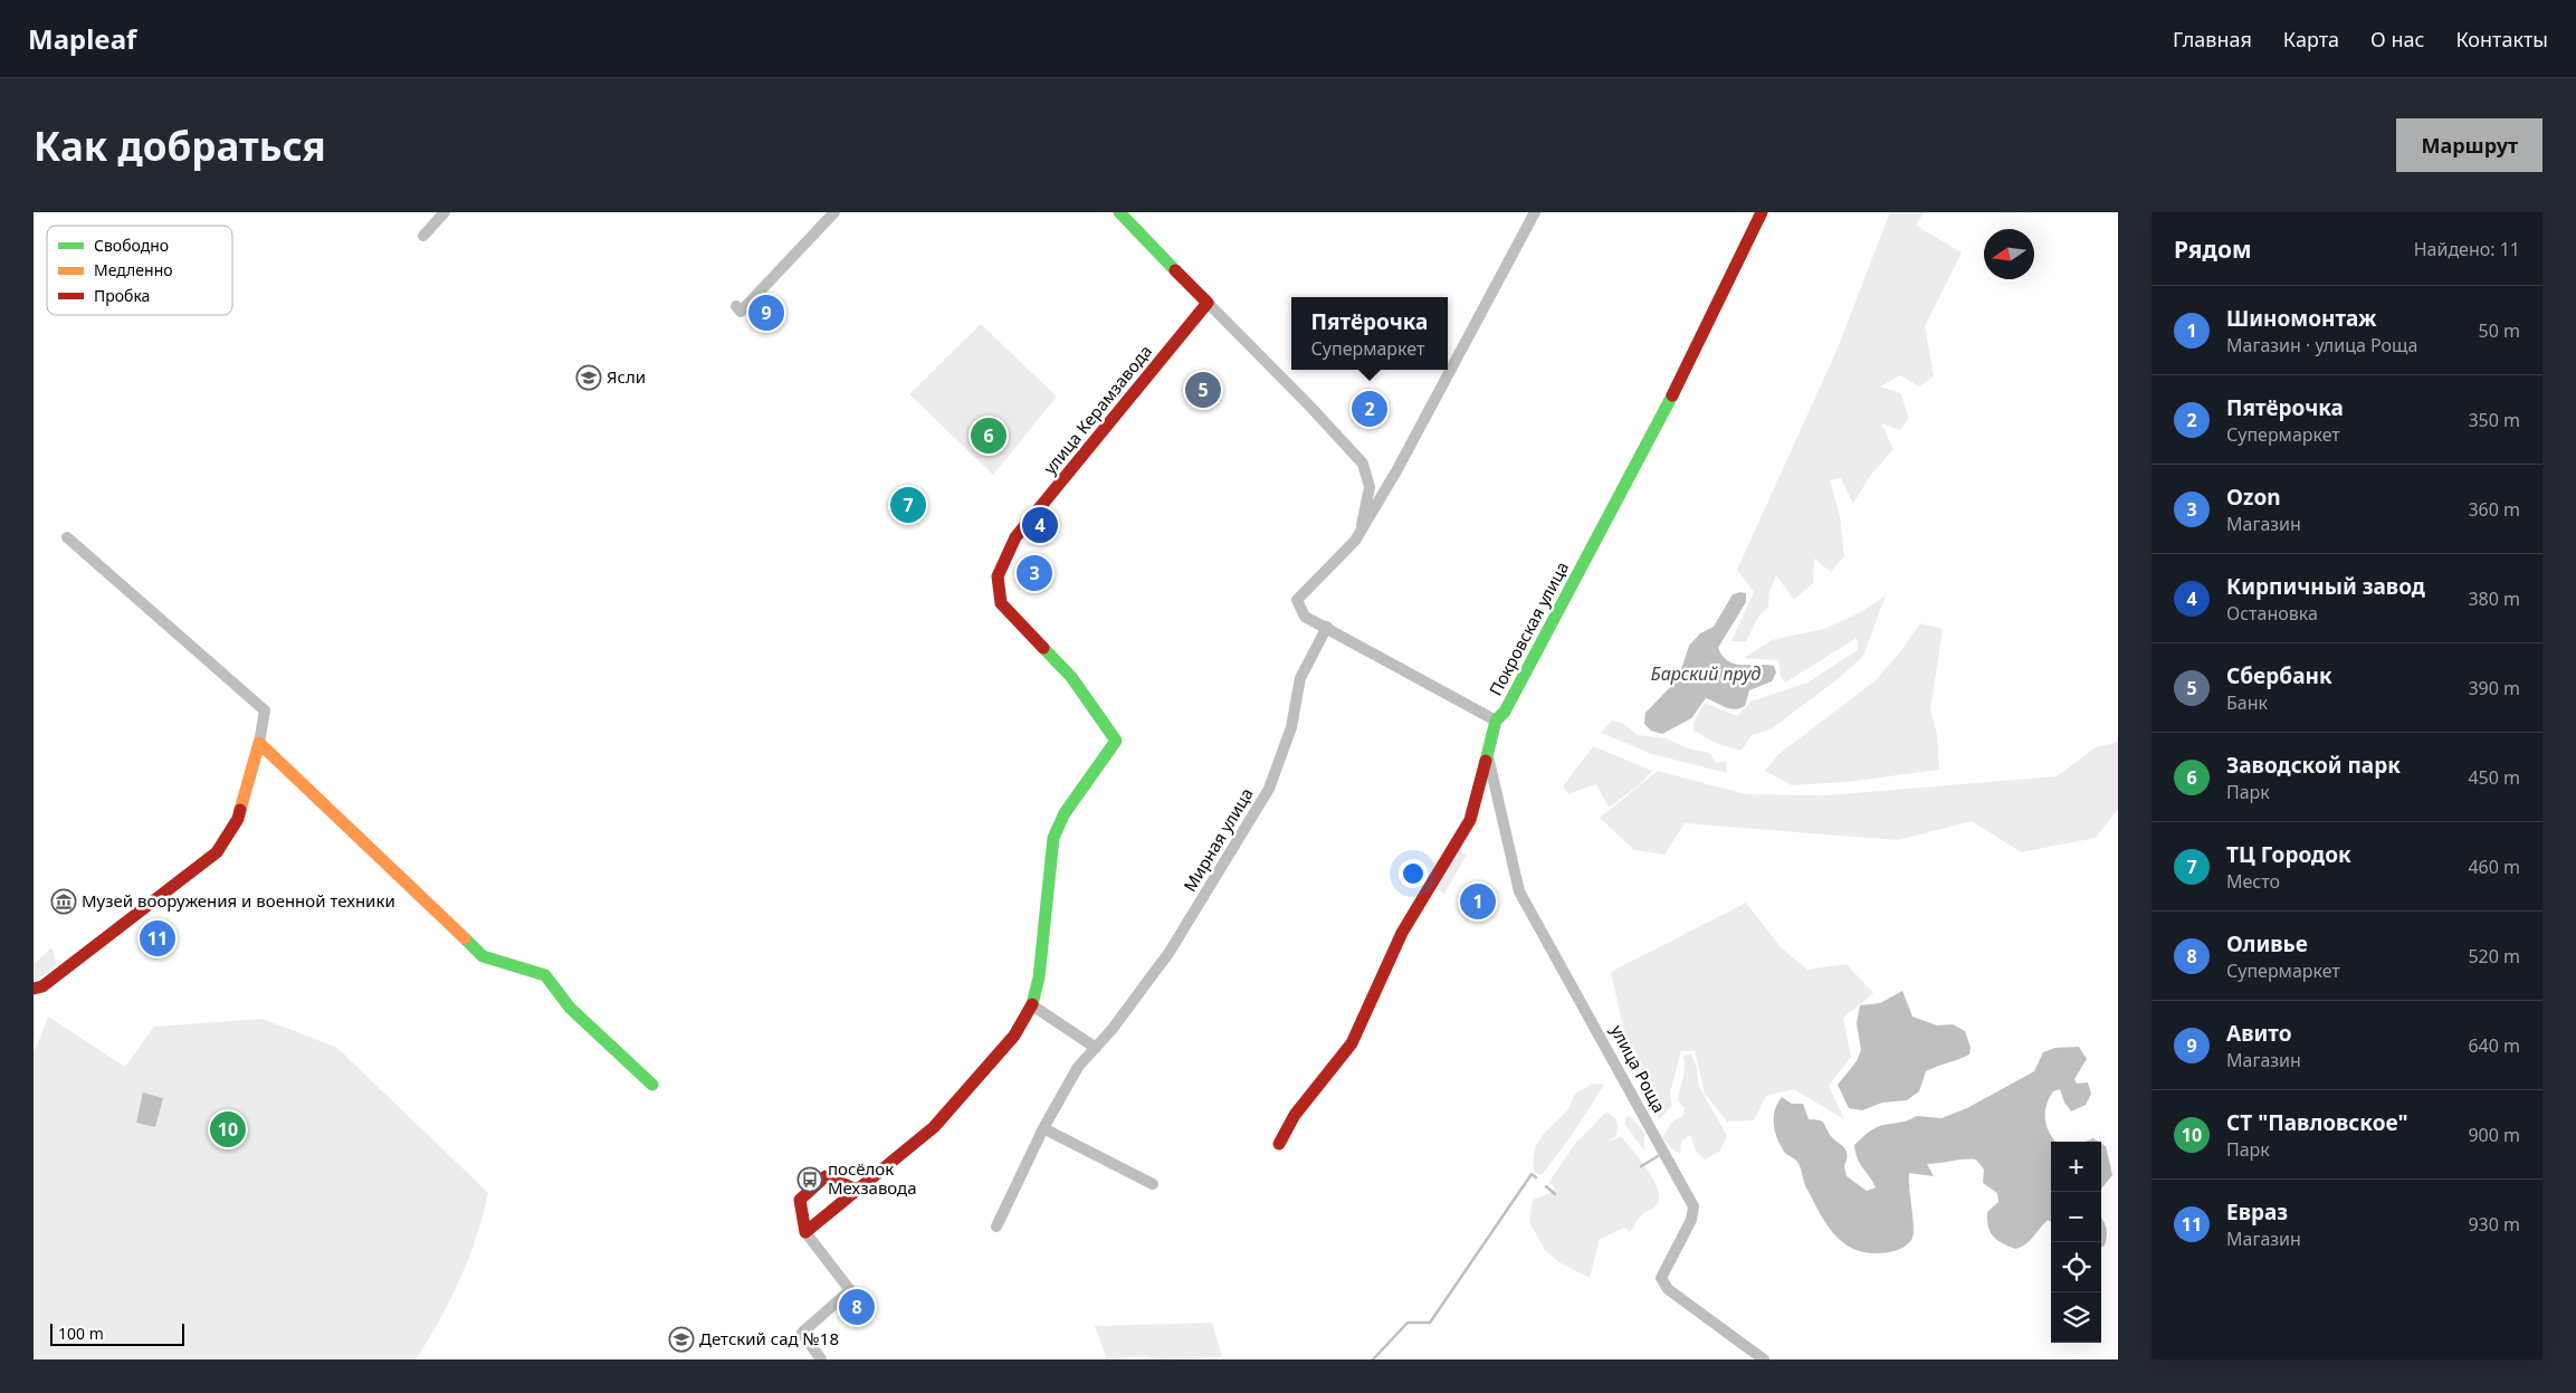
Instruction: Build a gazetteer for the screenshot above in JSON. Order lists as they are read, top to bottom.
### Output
{
  "streets": {
    "street": [
      "улица Керамзавода",
      "Покровская улица",
      "Мирная улица",
      "улица Роща"
    ]
  },
  "crossings": [
    ["Покровская улица", "улица Роща"]
  ],
  "water": ["Барский пруд"],
  "places": {
    "school or university": ["Ясли", "Детский сад №18"],
    "museum": ["Музей вооружения и военной техники"],
    "bus stop": ["посёлок Мехзавода"]
  },
  "legend": ["Свободно", "Медленно", "Пробка"],
  "scale_bar": "100 m",
  "north": "left",
  "page": {
    "header": "Mapleaf",
    "nav": [
      "Главная",
      "Карта",
      "О нас",
      "Контакты"
    ],
    "buttons": "Маршрут",
    "title": "Как добраться",
    "heading": ["Рядом", "Найдено: 11"],
    "list": [
      {
        "mark": "1",
        "name": "Шиномонтаж",
        "note": "Магазин · улица Роща",
        "value": "50 m"
      },
      {
        "mark": "2",
        "name": "Пятёрочка",
        "note": "Супермаркет",
        "value": "350 m"
      },
      {
        "mark": "3",
        "name": "Ozon",
        "note": "Магазин",
        "value": "360 m"
      },
      {
        "mark": "4",
        "name": "Кирпичный завод",
        "note": "Остановка",
        "value": "380 m"
      },
      {
        "mark": "5",
        "name": "Сбербанк",
        "note": "Банк",
        "value": "390 m"
      },
      {
        "mark": "6",
        "name": "Заводской парк",
        "note": "Парк",
        "value": "450 m"
      },
      {
        "mark": "7",
        "name": "ТЦ Городок",
        "note": "Место",
        "value": "460 m"
      },
      {
        "mark": "8",
        "name": "Оливье",
        "note": "Супермаркет",
        "value": "520 m"
      },
      {
        "mark": "9",
        "name": "Авито",
        "note": "Магазин",
        "value": "640 m"
      },
      {
        "mark": "10",
        "name": "СТ \"Павловское\"",
        "note": "Парк",
        "value": "900 m"
      },
      {
        "mark": "11",
        "name": "Евраз",
        "note": "Магазин",
        "value": "930 m"
      }
    ],
    "pins": [
      "9",
      "5",
      "2",
      "6",
      "7",
      "4",
      "3",
      "1",
      "11",
      "10",
      "8"
    ],
    "popup": ["Пятёрочка", "Супермаркет"],
    "map_buttons": ["+", "−"],
    "scale": "100 m"
  }
}
